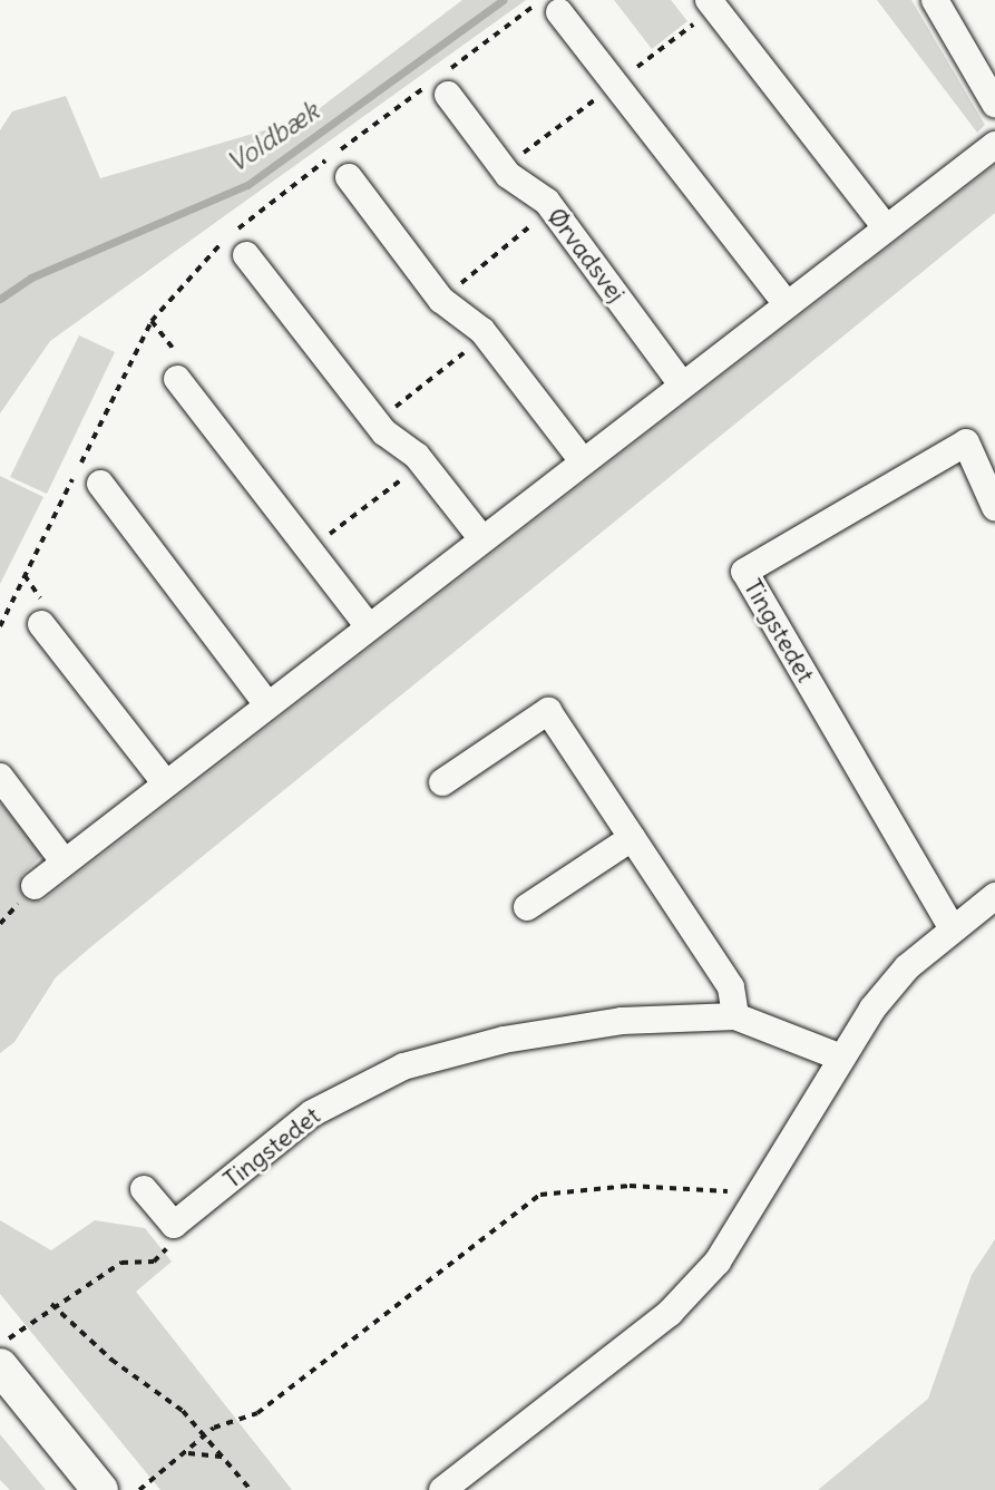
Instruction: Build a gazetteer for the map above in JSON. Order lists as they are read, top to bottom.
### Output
{
  "streets": {
    "street": ["Ørvadsvej", "Tingstedet"]
  },
  "water": ["Voldbæk"]
}
